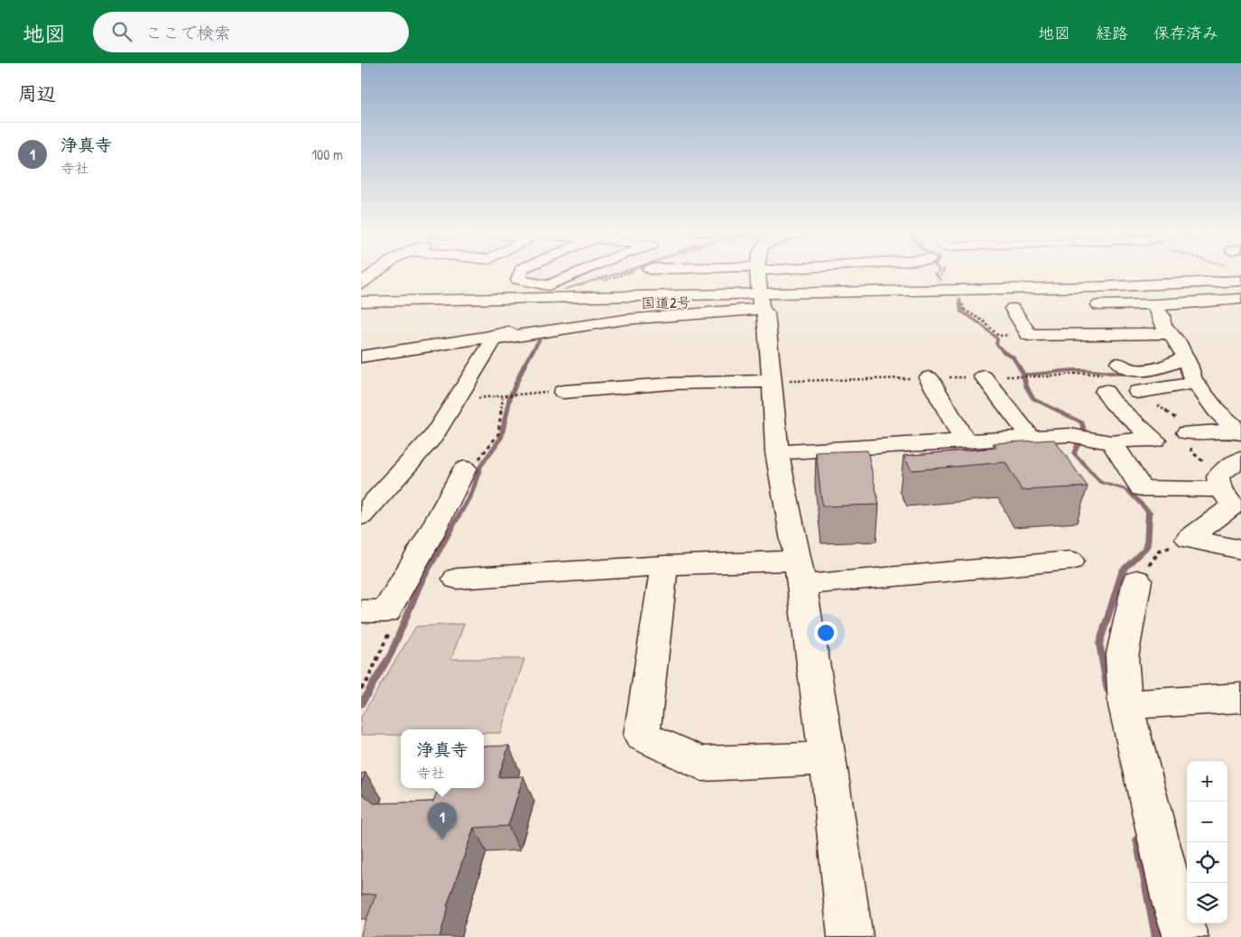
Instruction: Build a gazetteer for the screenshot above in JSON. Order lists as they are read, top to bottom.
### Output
{
  "streets": {
    "main road": ["国道2号"]
  },
  "page": {
    "header": "地図",
    "search": "ここで検索",
    "nav": ["地図", "経路", "保存済み"],
    "heading": "周辺",
    "list": [
      {
        "mark": "1",
        "name": "浄真寺",
        "note": "寺社",
        "value": "100 m"
      }
    ],
    "popup": ["浄真寺", "寺社"],
    "map_buttons": ["+", "−"],
    "pins": "1"
  }
}
